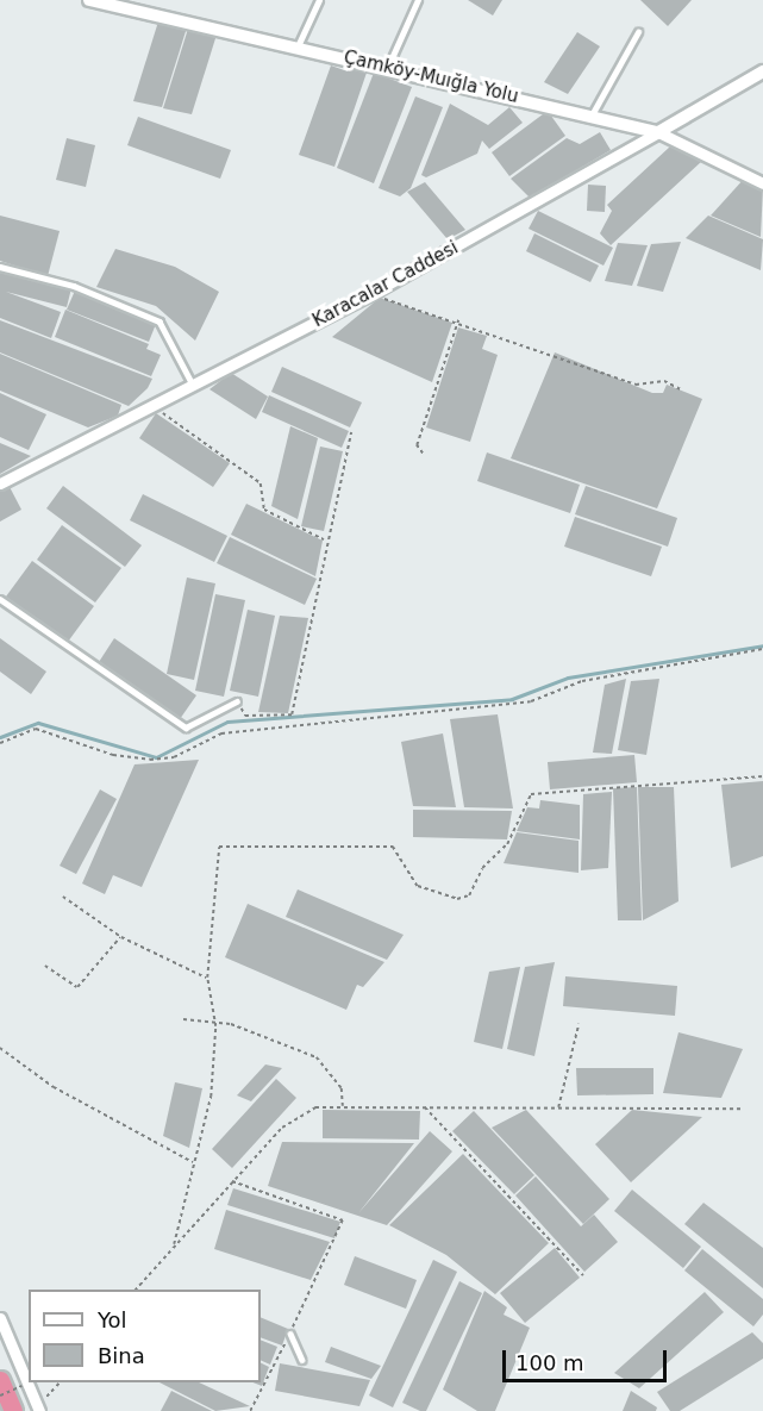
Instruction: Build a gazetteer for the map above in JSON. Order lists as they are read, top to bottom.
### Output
{
  "streets": {
    "street": ["Çamköy-Muığla Yolu", "Karacalar Caddesi"]
  },
  "crossings": [
    ["Çamköy-Muığla Yolu", "Karacalar Caddesi"]
  ],
  "legend": ["Yol", "Bina"],
  "scale_bar": "100 m"
}
